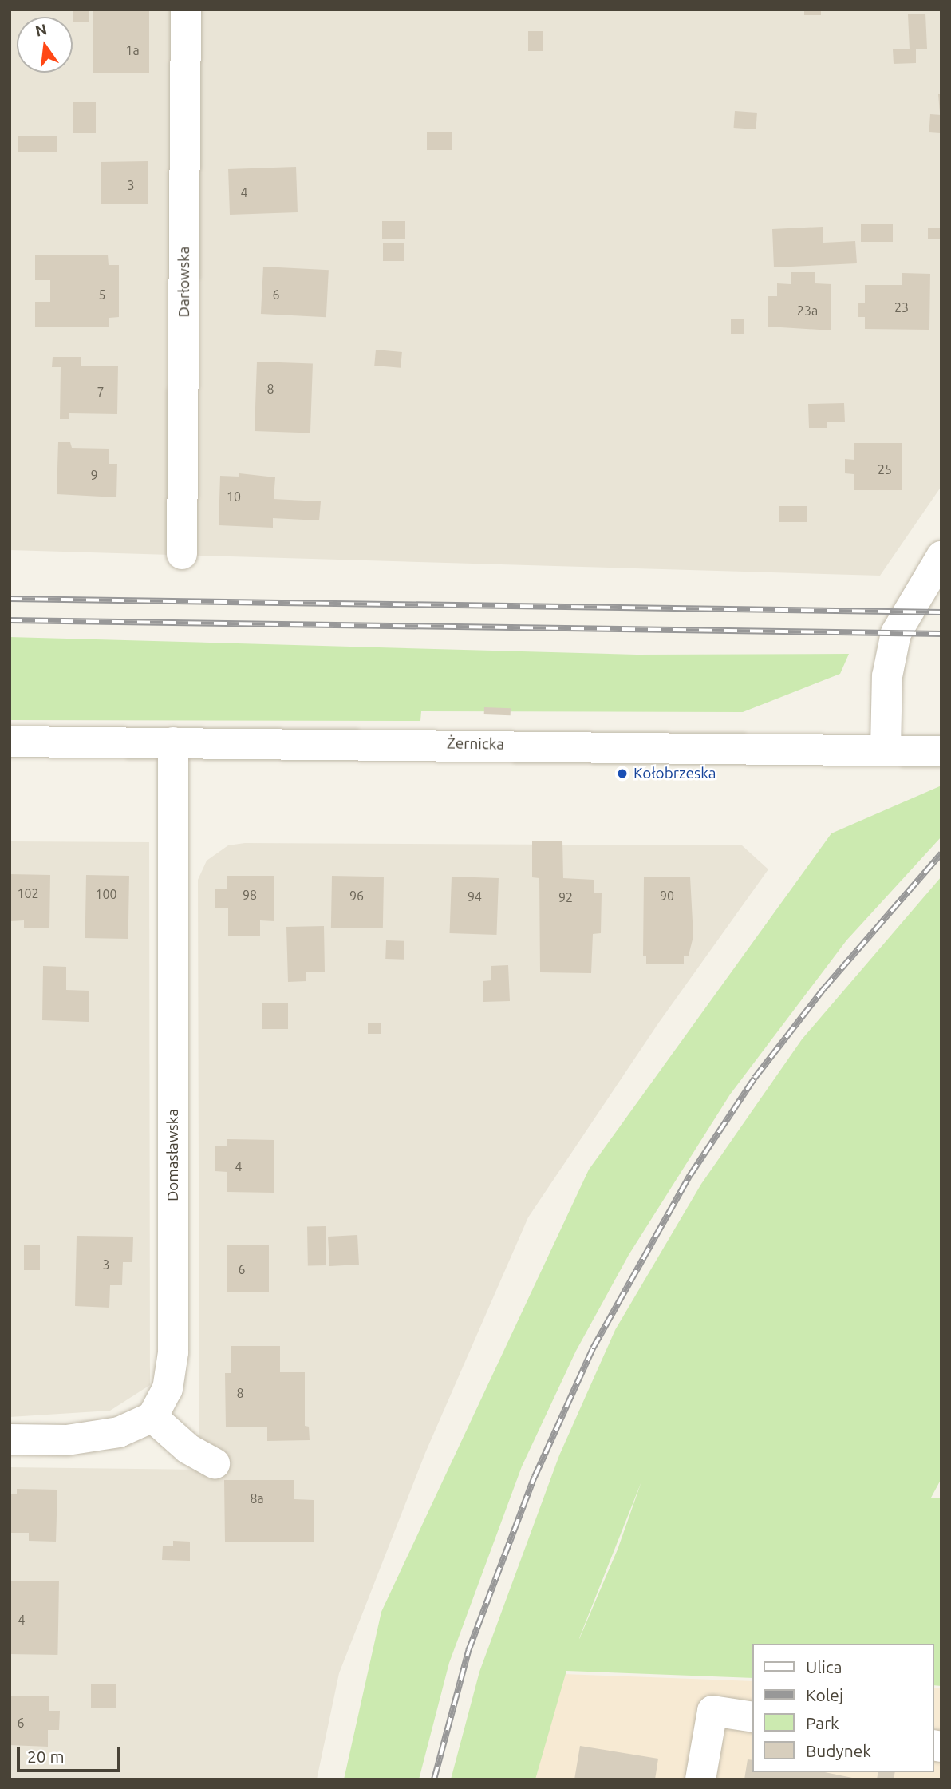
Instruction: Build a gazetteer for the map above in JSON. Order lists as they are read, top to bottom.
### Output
{
  "streets": {
    "street": ["Darłowska", "Żernicka", "Domasławska"]
  },
  "crossings": [
    ["Żernicka", "Domasławska"]
  ],
  "places": ["Kołobrzeska"],
  "house_numbers": [
    "1a",
    "3",
    "4",
    "5",
    "6",
    "23",
    "23a",
    "8",
    "7",
    "25",
    "9",
    "10",
    "102",
    "100",
    "98",
    "96",
    "90",
    "94",
    "92",
    "4",
    "3",
    "6",
    "8",
    "8a",
    "4",
    "6"
  ],
  "legend": [
    "Ulica",
    "Kolej",
    "Park",
    "Budynek"
  ],
  "scale_bar": "20 m",
  "north": "top"
}
